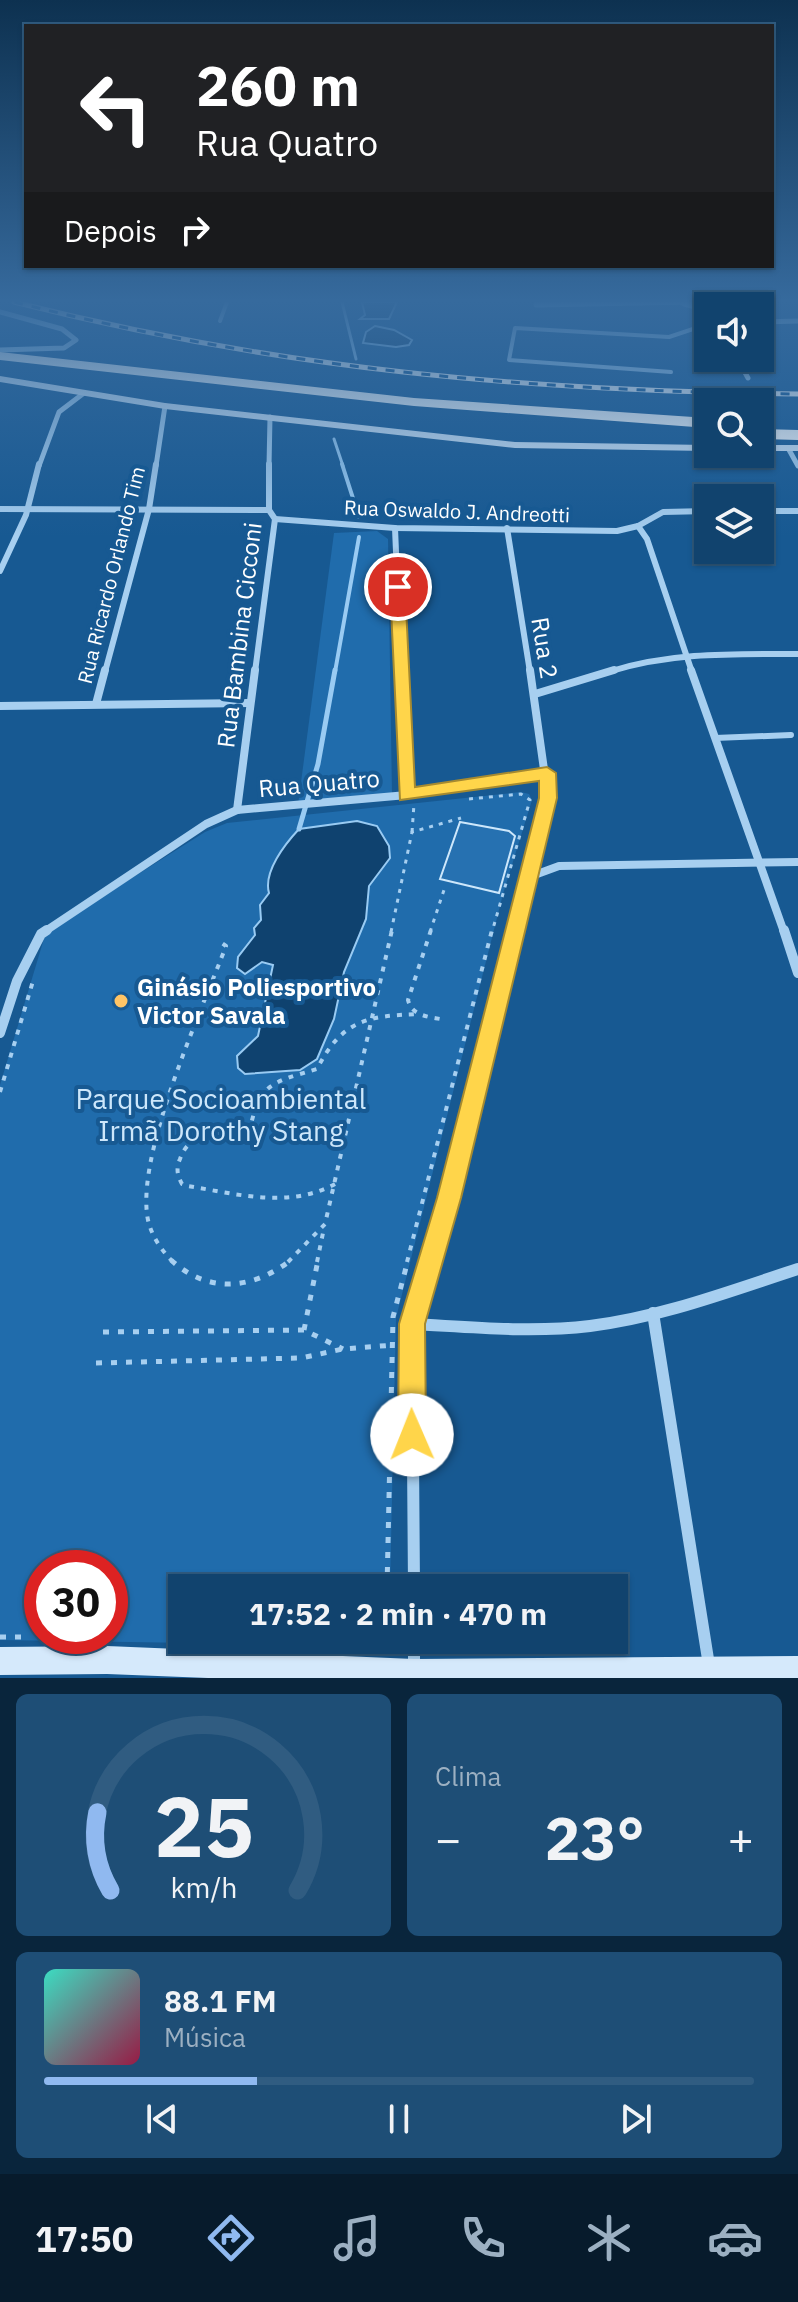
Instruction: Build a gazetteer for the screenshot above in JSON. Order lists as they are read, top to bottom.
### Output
{
  "streets": {
    "street": [
      "Rua Oswaldo J. Andreotti",
      "Rua Ricardo Orlando Tim",
      "Rua Bambina Cicconi",
      "Rua 2",
      "Rua Quatro"
    ]
  },
  "crossings": [
    ["Rua Oswaldo J. Andreotti", "Rua Bambina Cicconi"],
    ["Rua Oswaldo J. Andreotti", "Rua 2"],
    ["Rua Bambina Cicconi", "Rua Quatro"],
    ["Rua 2", "Rua Quatro"]
  ],
  "parks": ["Parque Socioambiental Irmã Dorothy Stang"],
  "places": ["Ginásio Poliesportivo Victor Savala"],
  "page": {
    "turn": ["260 m", "Rua Quatro"],
    "then": "Depois",
    "limit": "30",
    "trip": "17:52 · 2 min · 470 m",
    "tile": "Clima",
    "heat": ["−", "23°", "+"],
    "song": ["88.1 FM", "Música"],
    "tabs": "17:50",
    "gauge": ["25", "km/h"]
  }
}
